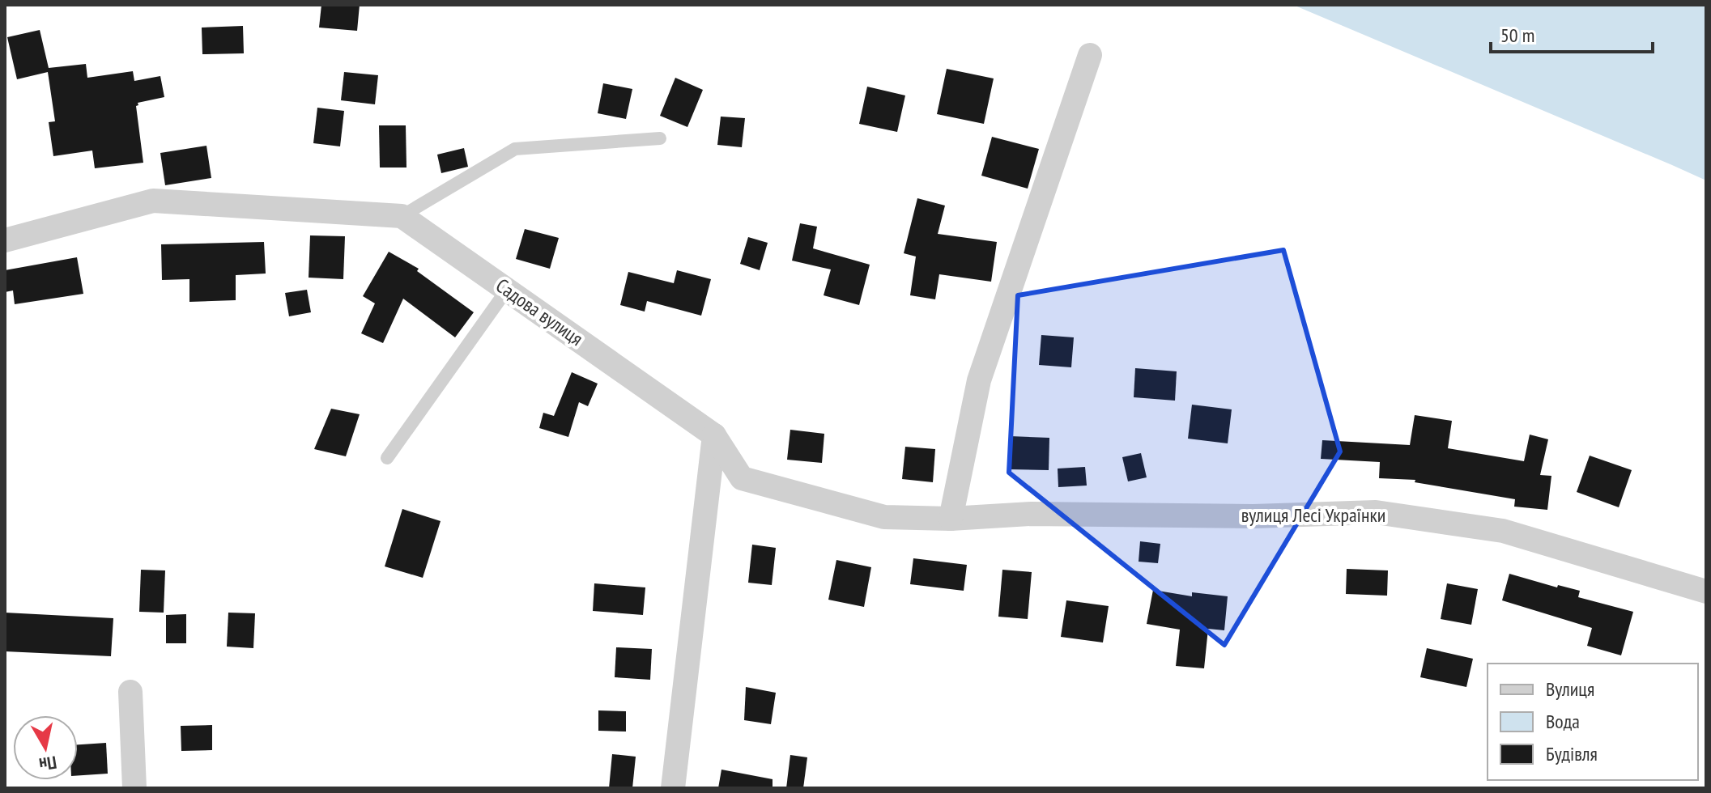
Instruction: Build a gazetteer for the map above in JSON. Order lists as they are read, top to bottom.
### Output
{
  "streets": {
    "street": ["Садова вулиця", "вулиця Лесі Українки"]
  },
  "crossings": [
    ["Садова вулиця", "вулиця Лесі Українки"]
  ],
  "legend": ["Вулиця", "Вода", "Будівля"],
  "scale_bar": "50 m",
  "north": "bottom"
}
